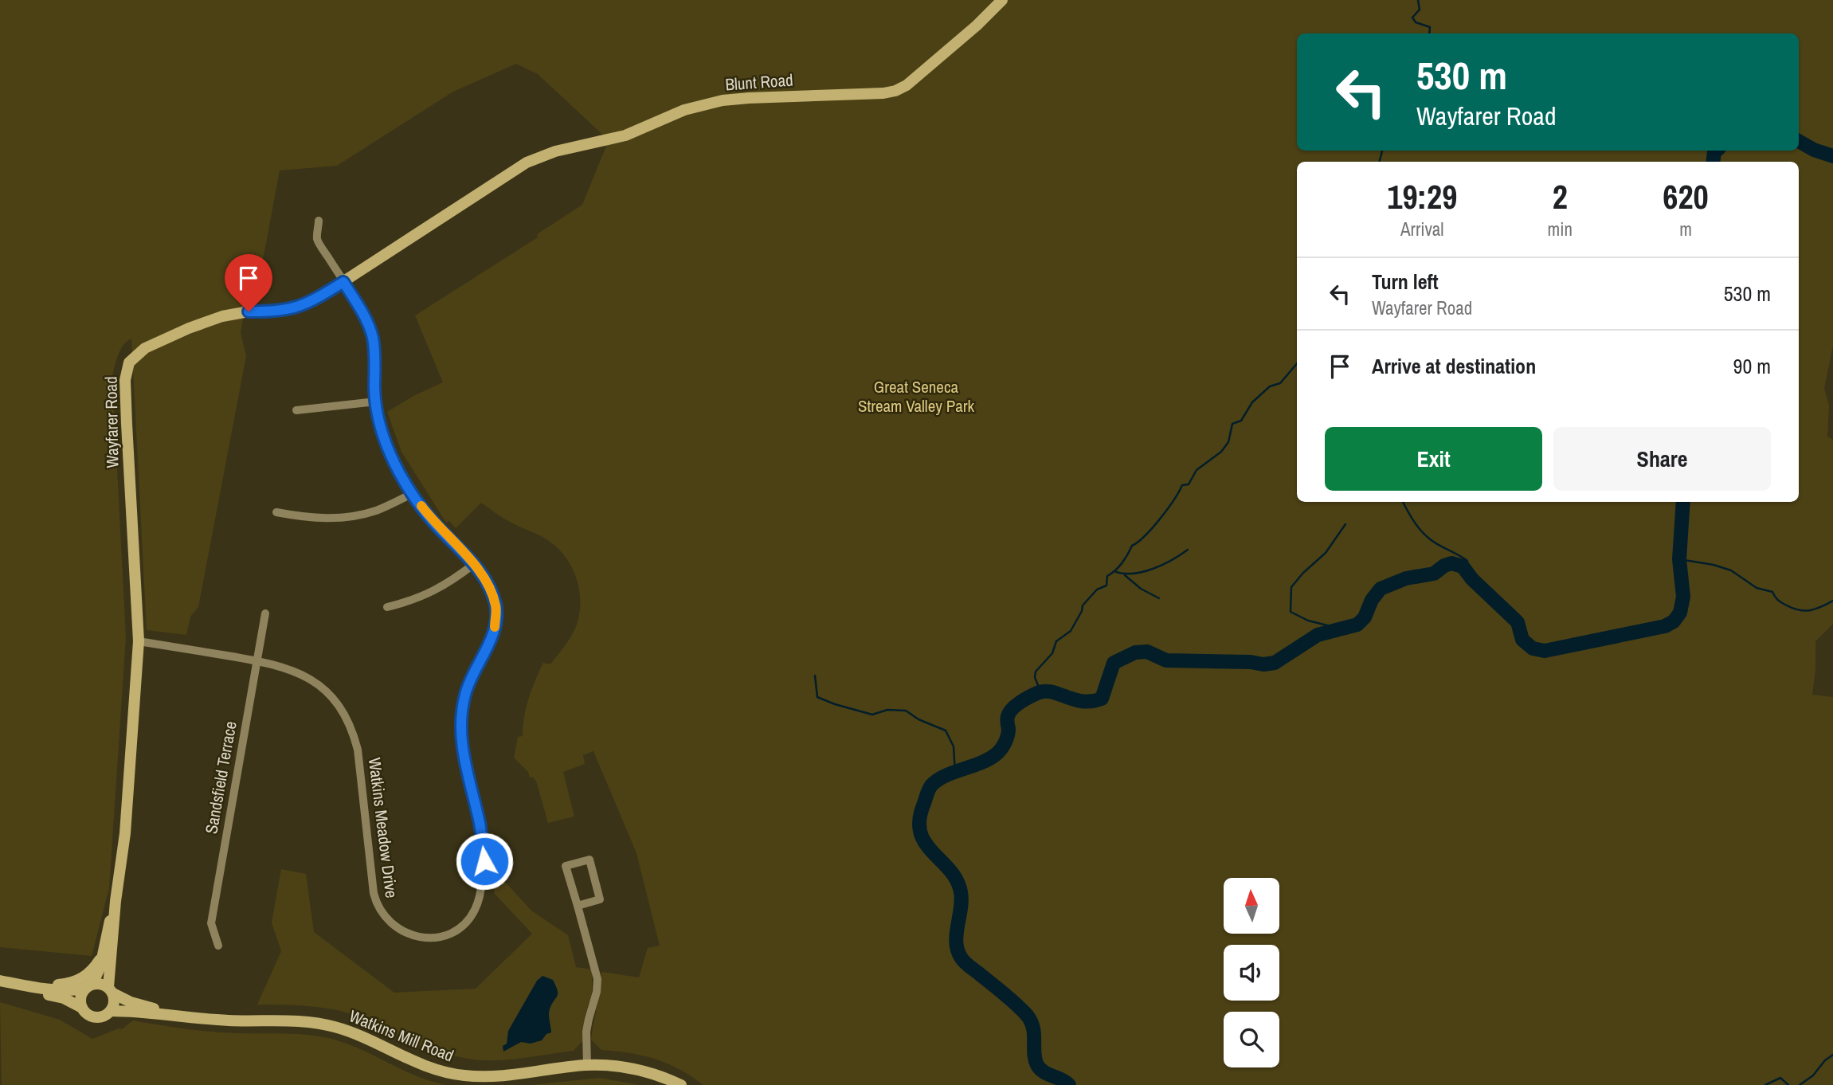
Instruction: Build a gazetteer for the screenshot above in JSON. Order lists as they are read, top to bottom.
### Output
{
  "streets": {
    "street": [
      "Blunt Road",
      "Wayfarer Road",
      "Sandsfield Terrace",
      "Watkins Meadow Drive",
      "Watkins Mill Road"
    ]
  },
  "crossings": [
    ["Blunt Road", "Wayfarer Road"],
    ["Wayfarer Road", "Watkins Meadow Drive"],
    ["Wayfarer Road", "Watkins Mill Road"],
    ["Sandsfield Terrace", "Watkins Meadow Drive"]
  ],
  "parks": ["Great Seneca Stream Valley Park"],
  "north": "top",
  "page": {
    "turn": ["530 m", "Wayfarer Road"],
    "eta": [
      "19:29",
      "Arrival",
      "2",
      "min",
      "620",
      "m"
    ],
    "list": [
      {
        "name": "Turn left",
        "note": "Wayfarer Road",
        "value": "530 m"
      },
      {
        "name": "Arrive at destination",
        "value": "90 m"
      }
    ],
    "buttons": ["Exit", "Share"]
  }
}
